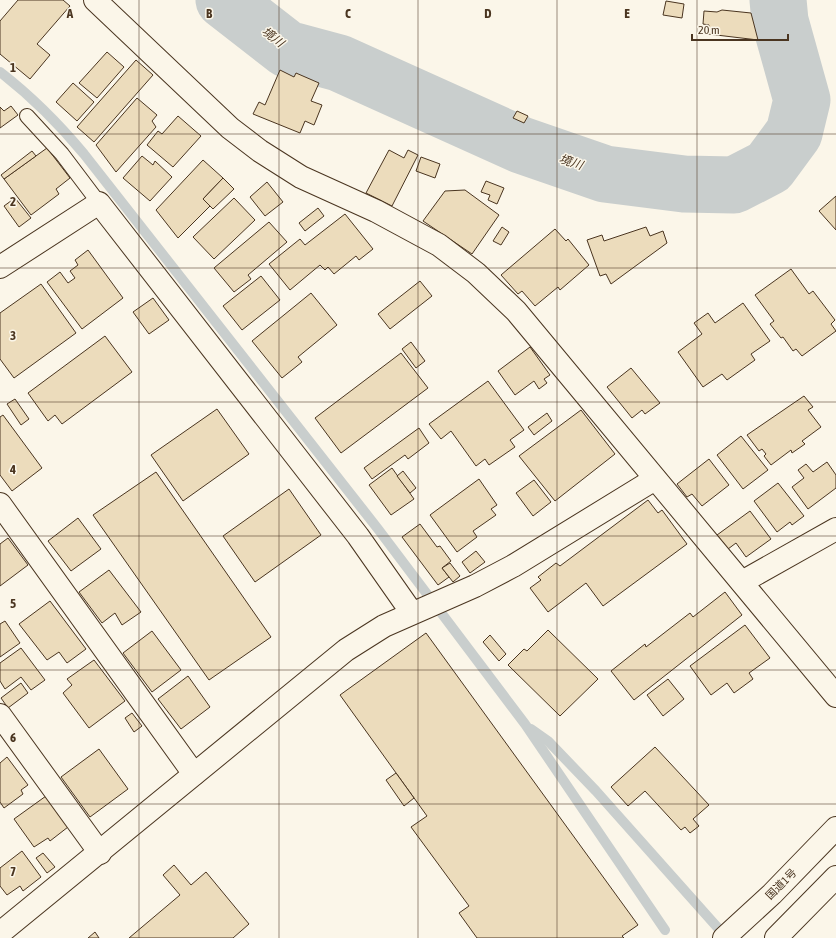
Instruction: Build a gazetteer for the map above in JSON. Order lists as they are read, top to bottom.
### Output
{
  "streets": {
    "main road": ["国道1号"]
  },
  "water": ["境川"],
  "scale_bar": "20 m",
  "grid": {
    "columns": [
      "A",
      "B",
      "C",
      "D",
      "E"
    ],
    "rows": [
      "1",
      "2",
      "3",
      "4",
      "5",
      "6",
      "7"
    ]
  }
}
